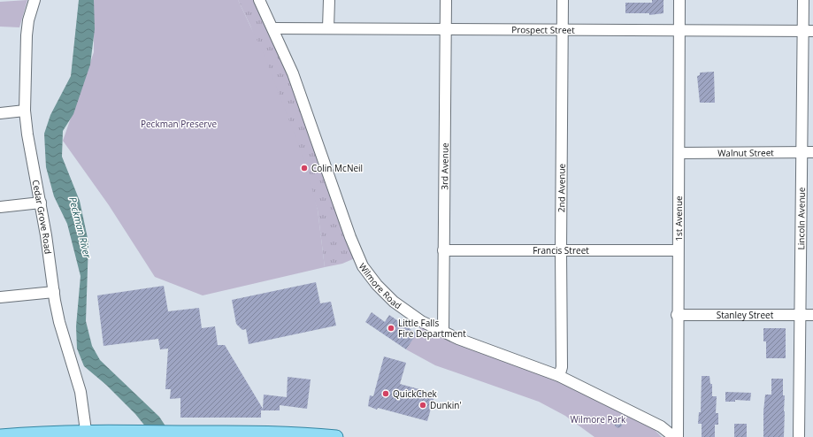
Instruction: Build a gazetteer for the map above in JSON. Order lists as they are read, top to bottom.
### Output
{
  "streets": {
    "street": [
      "Prospect Street",
      "Walnut Street",
      "3rd Avenue",
      "2nd Avenue",
      "Cedar Grove Road",
      "1st Avenue",
      "Lincoln Avenue",
      "Francis Street",
      "Wilmore Road",
      "Stanley Street"
    ]
  },
  "crossings": [
    ["Prospect Street", "3rd Avenue"],
    ["Prospect Street", "2nd Avenue"],
    ["Prospect Street", "1st Avenue"],
    ["Prospect Street", "Lincoln Avenue"],
    ["Prospect Street", "Wilmore Road"],
    ["Walnut Street", "1st Avenue"],
    ["Walnut Street", "Lincoln Avenue"],
    ["3rd Avenue", "Francis Street"],
    ["3rd Avenue", "Wilmore Road"],
    ["2nd Avenue", "Francis Street"],
    ["2nd Avenue", "Wilmore Road"],
    ["1st Avenue", "Francis Street"],
    ["1st Avenue", "Stanley Street"],
    ["Lincoln Avenue", "Stanley Street"]
  ],
  "water": ["Peckman River"],
  "parks": ["Peckman Preserve", "Wilmore Park"],
  "places": [
    "Colin McNeil",
    "Little Falls Fire Department",
    "QuickChek",
    "Dunkin'"
  ]
}
